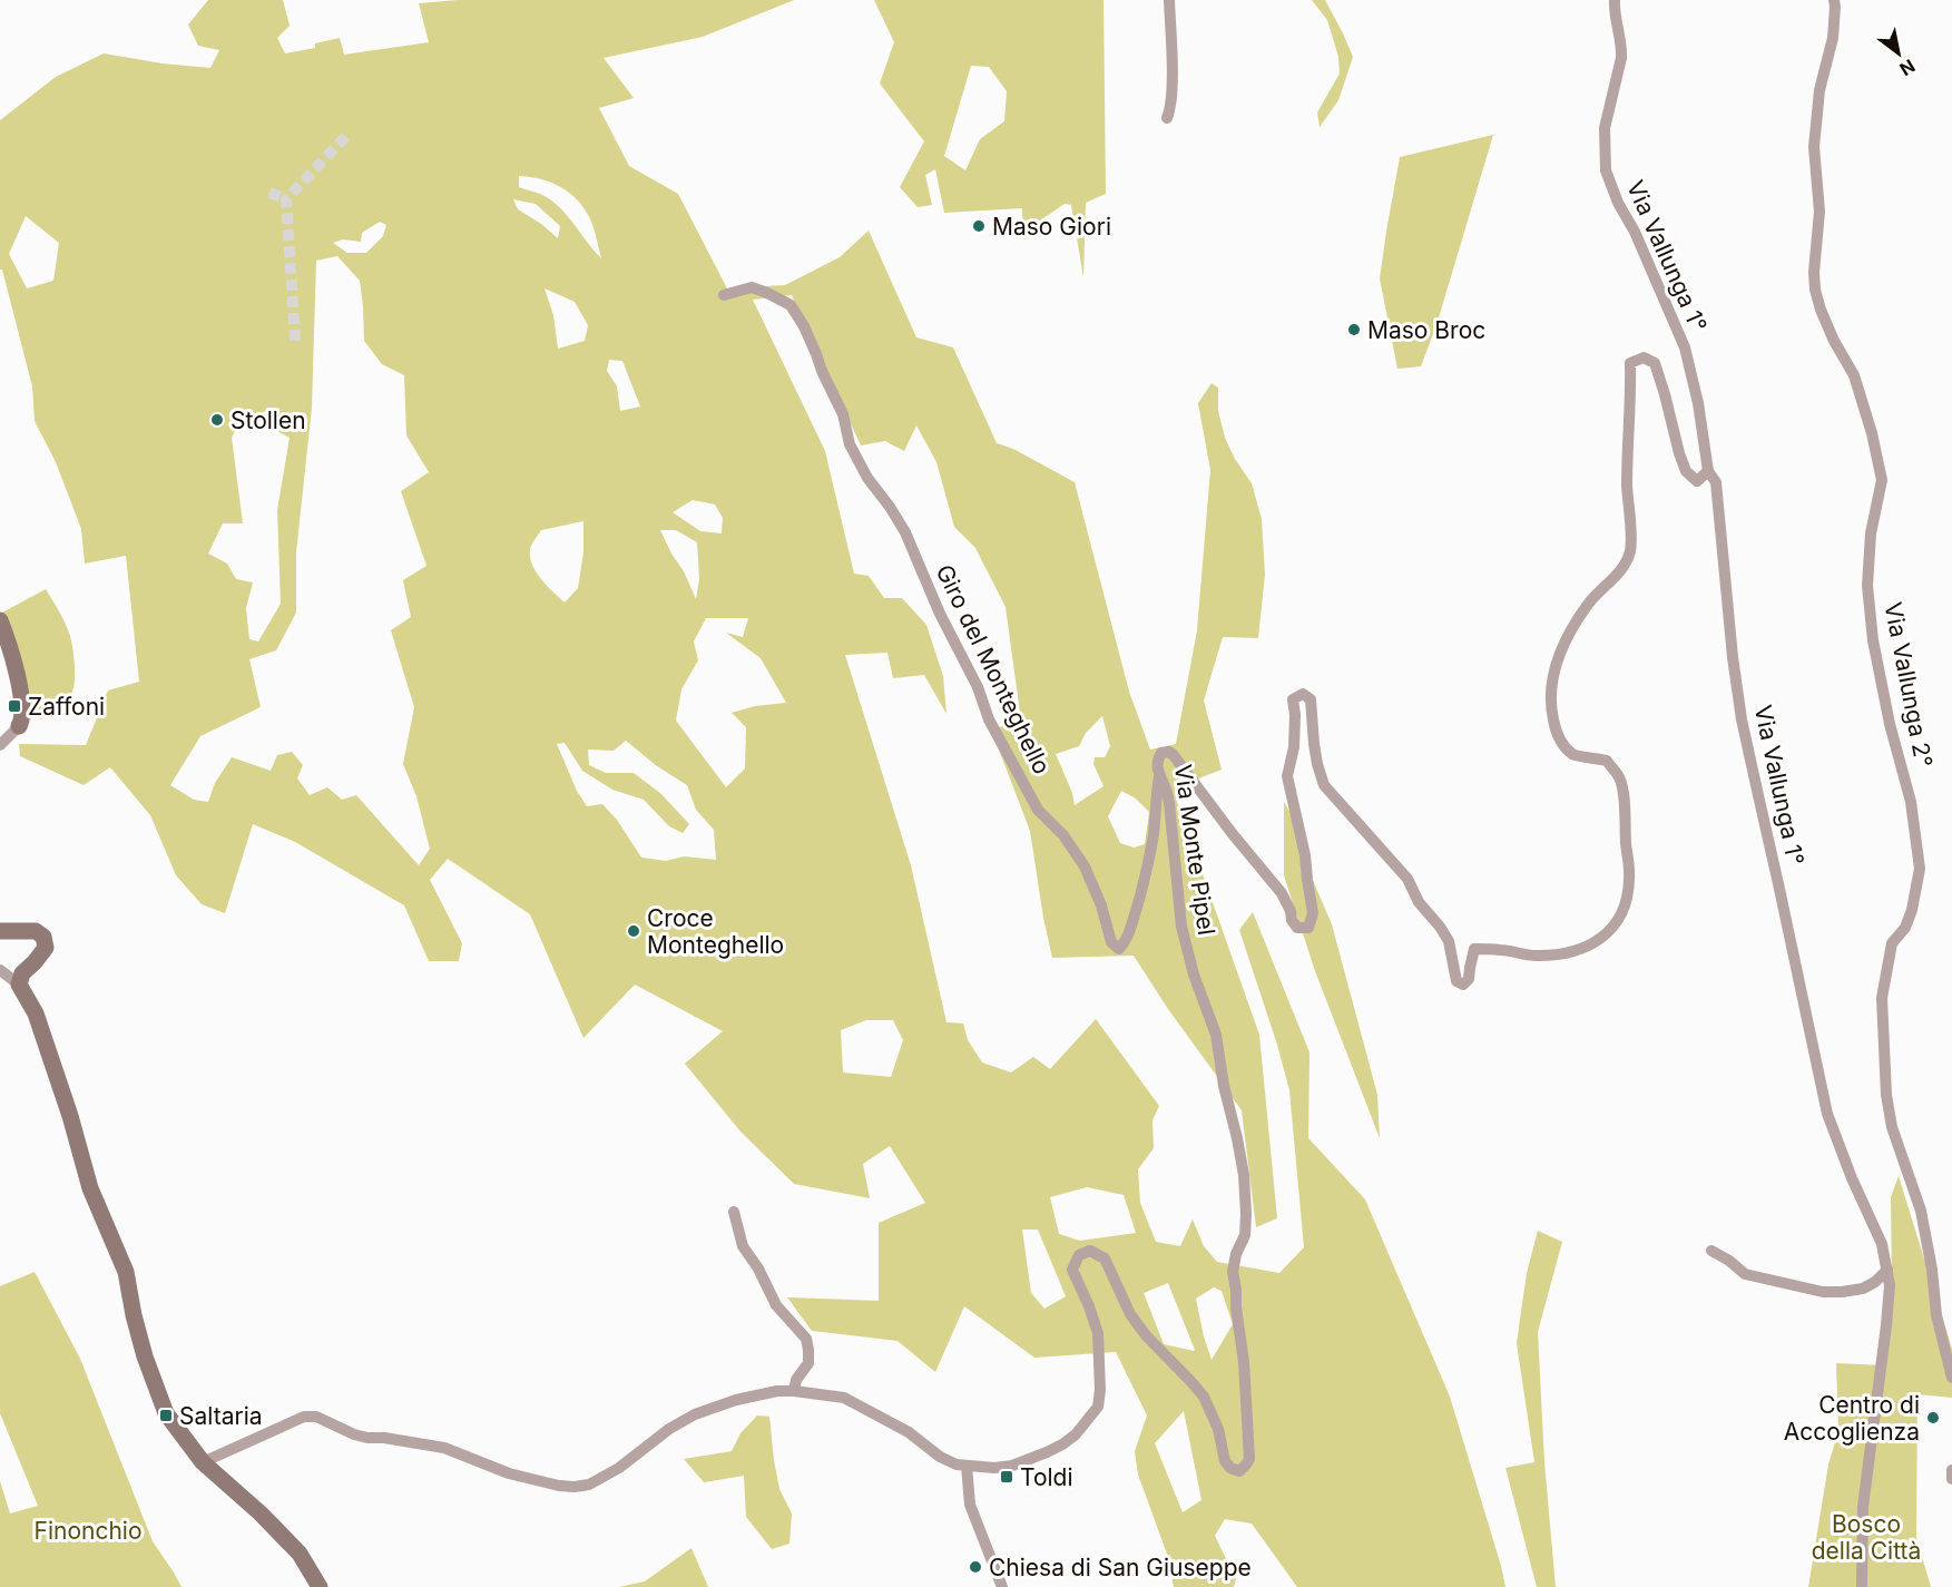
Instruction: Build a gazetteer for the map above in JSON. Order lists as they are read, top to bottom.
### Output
{
  "streets": {
    "street": [
      "Via Vallunga 1°",
      "Giro del Monteghello",
      "Via Vallunga 2°",
      "Via Monte Pipel"
    ]
  },
  "crossings": [
    ["Via Vallunga 1°", "Via Monte Pipel"],
    ["Giro del Monteghello", "Via Monte Pipel"]
  ],
  "parks": ["Bosco della Città", "Finonchio"],
  "places": {
    "other": [
      "Maso Giori",
      "Maso Broc",
      "Stollen",
      "Croce Monteghello",
      "Centro di Accoglienza",
      "Chiesa di San Giuseppe"
    ],
    "transit": ["Zaffoni", "Saltaria", "Toldi"]
  },
  "north": "bottom right"
}
